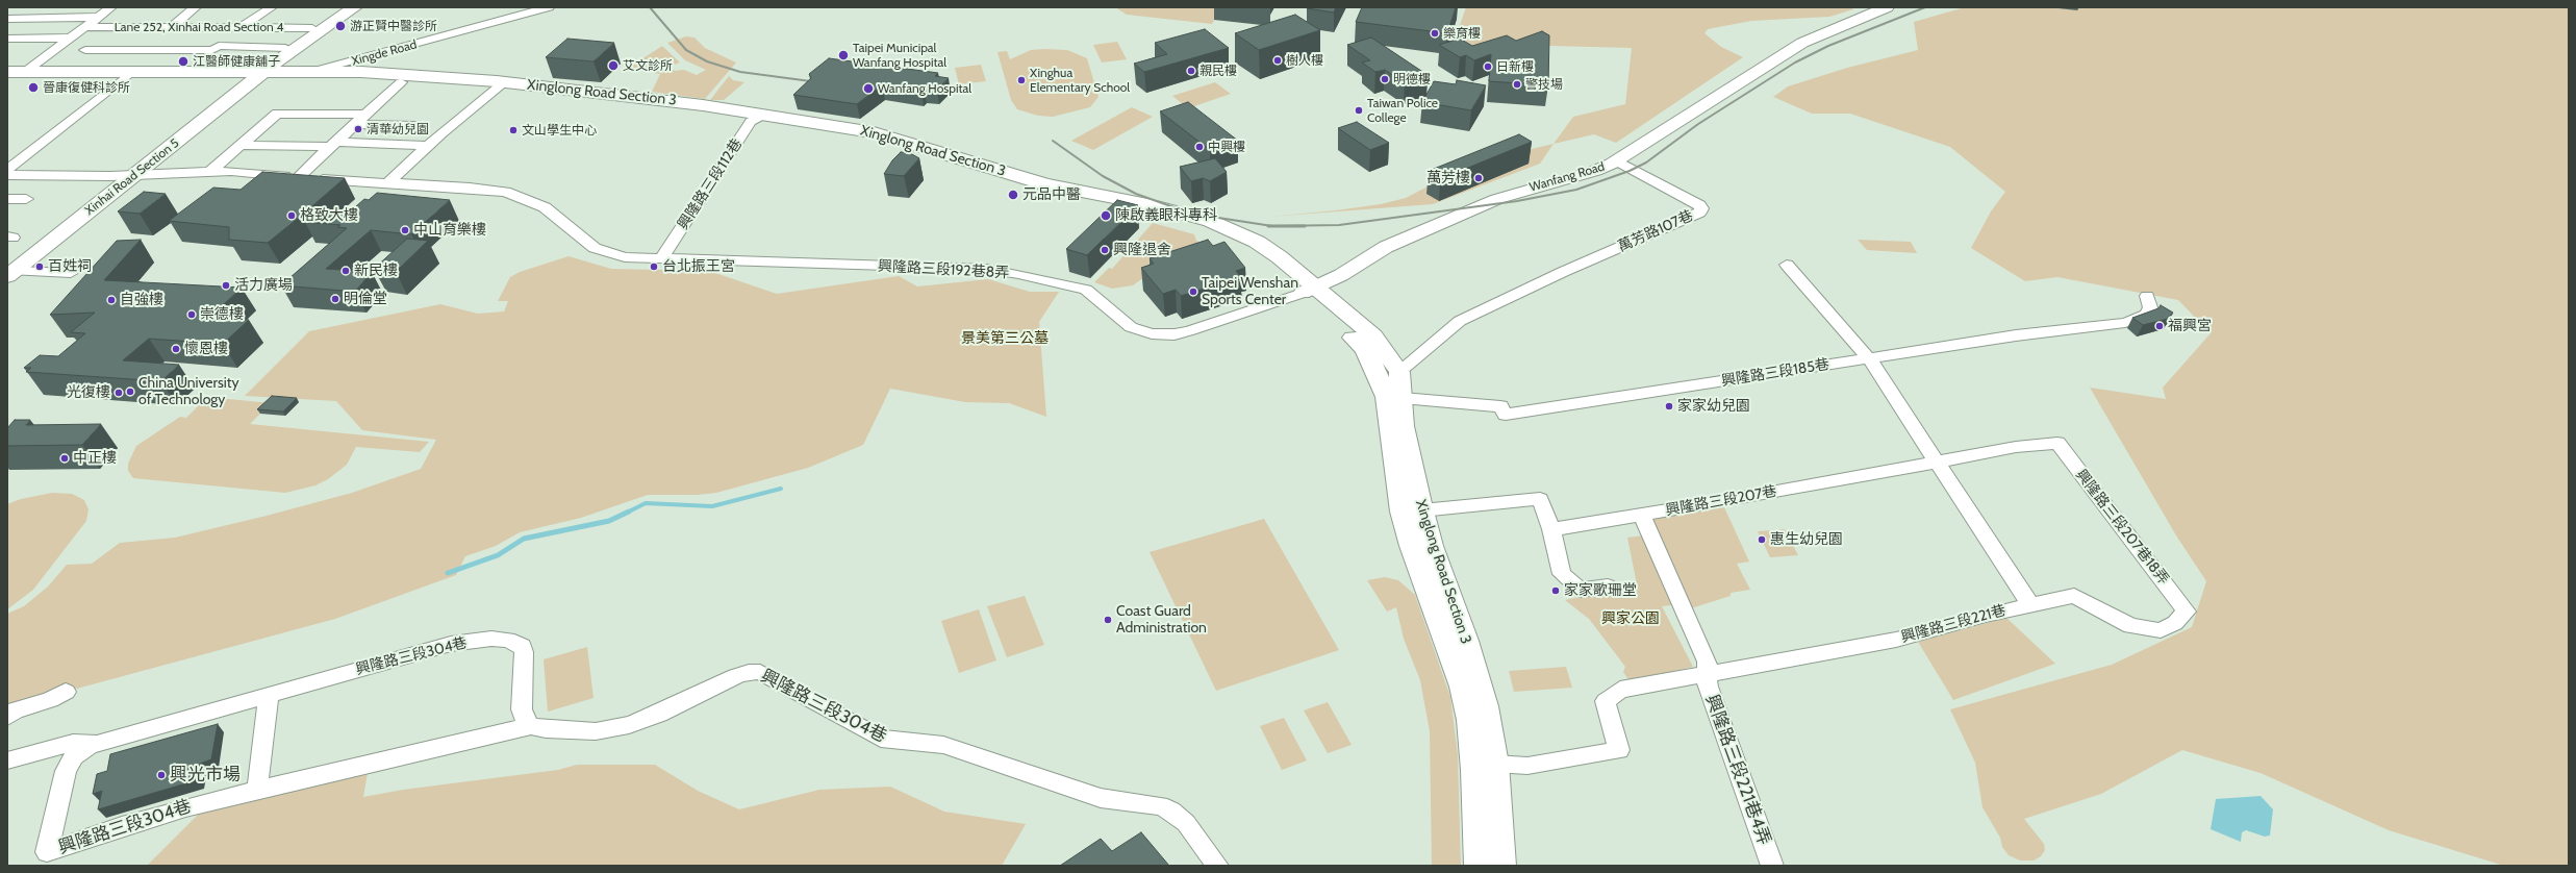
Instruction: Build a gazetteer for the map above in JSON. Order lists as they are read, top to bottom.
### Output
{
  "streets": {
    "main road": ["Xinglong Road Section 3", "Xinhai Road Section 5"],
    "street": [
      "Lane 252, Xinhai Road Section 4",
      "Xingde Road",
      "Wanfang Road",
      "興隆路三段112巷",
      "萬芳路107巷",
      "興隆路三段192巷8弄",
      "興隆路三段185巷",
      "興隆路三段207巷",
      "興隆路三段207巷18弄",
      "興隆路三段221巷",
      "興隆路三段304巷",
      "興隆路三段221巷4弄"
    ]
  },
  "crossings": [
    ["Xingde Road", "Xinglong Road Section 3"],
    ["Xinglong Road Section 3", "Xinhai Road Section 5"],
    ["Xinglong Road Section 3", "Wanfang Road"],
    ["Xinglong Road Section 3", "興隆路三段112巷"],
    ["Xinglong Road Section 3", "萬芳路107巷"],
    ["Xinglong Road Section 3", "興隆路三段192巷8弄"],
    ["Xinglong Road Section 3", "興隆路三段185巷"],
    ["Xinglong Road Section 3", "興隆路三段221巷"],
    ["Xinhai Road Section 5", "興隆路三段192巷8弄"],
    ["Wanfang Road", "萬芳路107巷"],
    ["Wanfang Road", "興隆路三段192巷8弄"],
    ["興隆路三段112巷", "興隆路三段192巷8弄"],
    ["興隆路三段207巷", "興隆路三段207巷18弄"],
    ["興隆路三段207巷18弄", "興隆路三段221巷"],
    ["興隆路三段221巷", "興隆路三段221巷4弄"]
  ],
  "parks": ["景美第三公墓", "興家公園"],
  "places": [
    "游正賢中醫診所",
    "樂育樓",
    "Taipei Municipal Wanfang Hospital",
    "樹人樓",
    "江醫師健康舖子",
    "艾文診所",
    "日新樓",
    "親民樓",
    "明德樓",
    "Xinghua Elementary School",
    "警技場",
    "晉康復健科診所",
    "Wanfang Hospital",
    "Taiwan Police College",
    "清華幼兒園",
    "文山學生中心",
    "中興樓",
    "萬芳樓",
    "元品中醫",
    "格致大樓",
    "陳啟義眼科專科",
    "中山育樂樓",
    "興隆退舍",
    "百姓祠",
    "台北振王宮",
    "新民樓",
    "活力廣場",
    "Taipei Wenshan Sports Center",
    "明倫堂",
    "自強樓",
    "崇德樓",
    "福興宮",
    "懷恩樓",
    "China University of Technology",
    "光復樓",
    "家家幼兒園",
    "中正樓",
    "惠生幼兒園",
    "家家歌珊堂",
    "Coast Guard Administration",
    "興光市場"
  ]
}
